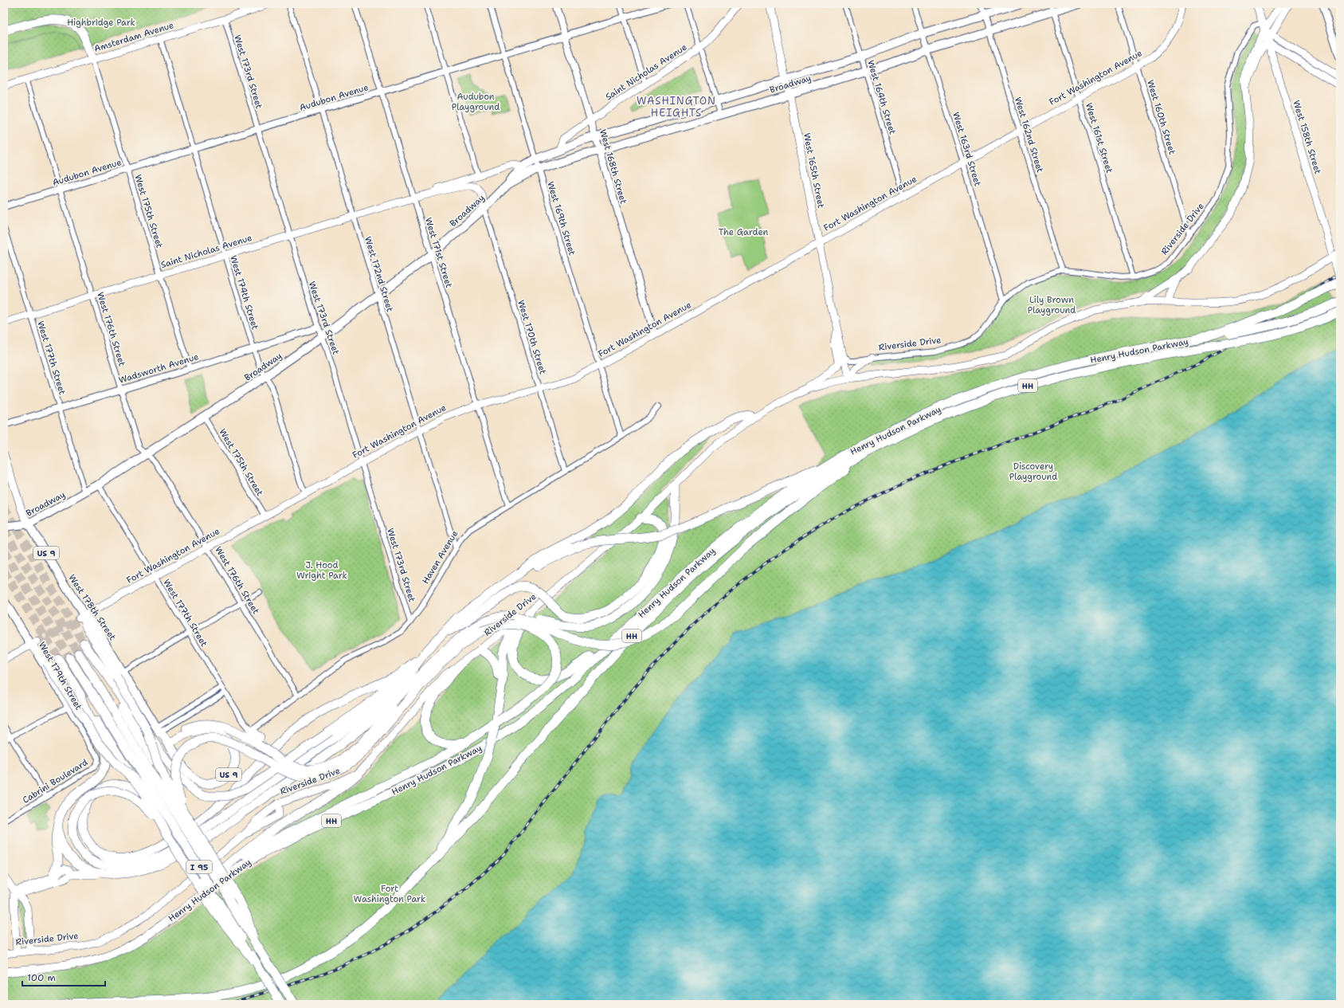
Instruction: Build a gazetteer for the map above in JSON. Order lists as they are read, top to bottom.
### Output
{
  "streets": {
    "highway": [
      "Henry Hudson Parkway",
      "HH",
      "US 9",
      "I 95"
    ],
    "main road": [
      "Amsterdam Avenue",
      "Saint Nicholas Avenue",
      "Fort Washington Avenue",
      "Broadway",
      "West 158th Street",
      "West 165th Street",
      "Riverside Drive",
      "West 178th Street",
      "West 179th Street"
    ],
    "street": [
      "West 173rd Street",
      "Audubon Avenue",
      "West 164th Street",
      "West 160th Street",
      "West 162nd Street",
      "West 161st Street",
      "West 163rd Street",
      "West 168th Street",
      "West 175th Street",
      "West 169th Street",
      "West 171st Street",
      "West 172nd Street",
      "West 174th Street",
      "West 176th Street",
      "West 170th Street",
      "West 177th Street",
      "Wadsworth Avenue",
      "Haven Avenue",
      "Cabrini Boulevard"
    ]
  },
  "crossings": [
    ["Amsterdam Avenue", "West 173rd Street"],
    ["Amsterdam Avenue", "West 175th Street"],
    ["Amsterdam Avenue", "West 174th Street"],
    ["Amsterdam Avenue", "West 176th Street"],
    ["West 173rd Street", "Saint Nicholas Avenue"],
    ["West 173rd Street", "Fort Washington Avenue"],
    ["West 173rd Street", "Broadway"],
    ["West 173rd Street", "Audubon Avenue"],
    ["West 173rd Street", "Wadsworth Avenue"],
    ["West 173rd Street", "Haven Avenue"],
    ["Saint Nicholas Avenue", "Broadway"],
    ["Saint Nicholas Avenue", "West 168th Street"],
    ["Saint Nicholas Avenue", "West 175th Street"],
    ["Saint Nicholas Avenue", "West 171st Street"],
    ["Saint Nicholas Avenue", "West 172nd Street"],
    ["Saint Nicholas Avenue", "West 174th Street"],
    ["Saint Nicholas Avenue", "West 176th Street"],
    ["Saint Nicholas Avenue", "West 170th Street"],
    ["Saint Nicholas Avenue", "West 177th Street"],
    ["Fort Washington Avenue", "West 164th Street"],
    ["Fort Washington Avenue", "West 160th Street"],
    ["Fort Washington Avenue", "West 162nd Street"],
    ["Fort Washington Avenue", "West 161st Street"],
    ["Fort Washington Avenue", "West 163rd Street"],
    ["Fort Washington Avenue", "West 168th Street"],
    ["Fort Washington Avenue", "West 165th Street"],
    ["Fort Washington Avenue", "West 175th Street"],
    ["Fort Washington Avenue", "West 169th Street"],
    ["Fort Washington Avenue", "West 171st Street"],
    ["Fort Washington Avenue", "West 172nd Street"],
    ["Fort Washington Avenue", "West 174th Street"],
    ["Fort Washington Avenue", "West 176th Street"],
    ["Fort Washington Avenue", "West 170th Street"],
    ["Fort Washington Avenue", "West 177th Street"],
    ["Fort Washington Avenue", "US 9"],
    ["Fort Washington Avenue", "West 178th Street"],
    ["Broadway", "West 164th Street"],
    ["Broadway", "West 162nd Street"],
    ["Broadway", "West 161st Street"],
    ["Broadway", "West 163rd Street"],
    ["Broadway", "West 168th Street"],
    ["Broadway", "West 165th Street"],
    ["Broadway", "West 175th Street"],
    ["Broadway", "West 169th Street"],
    ["Broadway", "West 171st Street"],
    ["Broadway", "West 172nd Street"],
    ["Broadway", "West 174th Street"],
    ["Broadway", "West 176th Street"],
    ["Broadway", "West 170th Street"],
    ["Broadway", "West 177th Street"],
    ["Broadway", "West 178th Street"],
    ["Audubon Avenue", "West 168th Street"],
    ["Audubon Avenue", "West 175th Street"],
    ["Audubon Avenue", "West 169th Street"],
    ["Audubon Avenue", "West 171st Street"],
    ["Audubon Avenue", "West 172nd Street"],
    ["Audubon Avenue", "West 174th Street"],
    ["Audubon Avenue", "West 176th Street"],
    ["West 160th Street", "Riverside Drive"],
    ["West 162nd Street", "Riverside Drive"],
    ["West 158th Street", "Riverside Drive"],
    ["West 161st Street", "Riverside Drive"],
    ["West 163rd Street", "Riverside Drive"],
    ["West 165th Street", "Riverside Drive"],
    ["West 175th Street", "Wadsworth Avenue"],
    ["West 169th Street", "Haven Avenue"],
    ["West 171st Street", "Haven Avenue"],
    ["West 172nd Street", "Haven Avenue"],
    ["West 174th Street", "Wadsworth Avenue"],
    ["West 176th Street", "Wadsworth Avenue"],
    ["West 176th Street", "Haven Avenue"],
    ["West 170th Street", "Haven Avenue"],
    ["West 177th Street", "Wadsworth Avenue"],
    ["West 177th Street", "Haven Avenue"],
    ["US 9", "West 178th Street"],
    ["US 9", "I 95"],
    ["West 179th Street", "Cabrini Boulevard"]
  ],
  "districts": ["WASHINGTON HEIGHTS"],
  "parks": [
    "Highbridge Park",
    "Audubon Playground",
    "The Garden",
    "Lily Brown Playground",
    "Discovery Playground",
    "J. Hood Wright Park",
    "Fort Washington Park"
  ],
  "scale_bar": "100 m"
}
